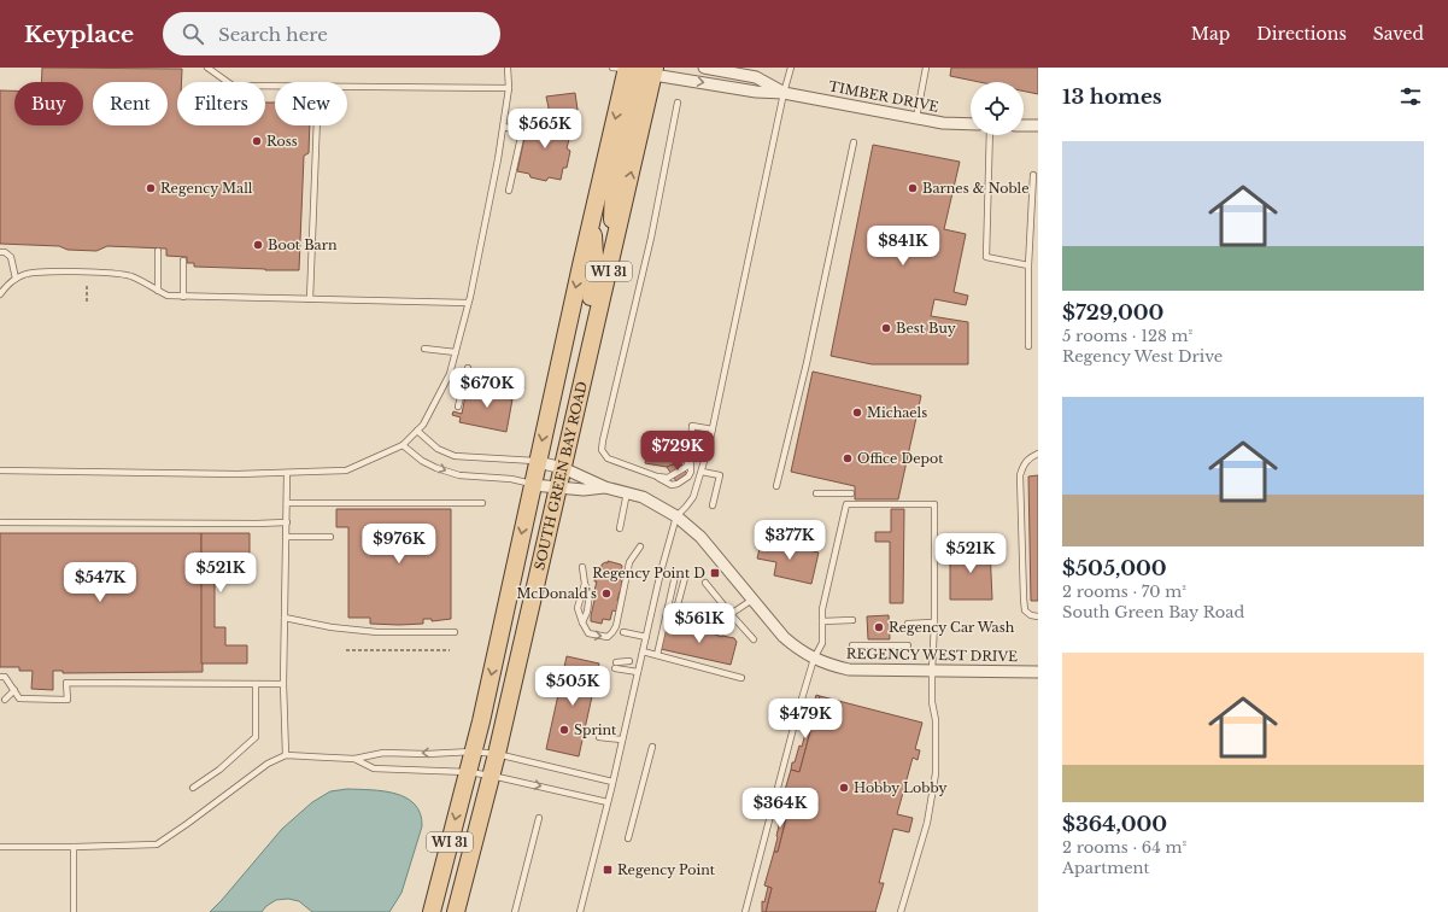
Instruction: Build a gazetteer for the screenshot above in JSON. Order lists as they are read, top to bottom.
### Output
{
  "streets": {
    "main road": ["WI 31", "SOUTH GREEN BAY ROAD"],
    "street": ["TIMBER DRIVE", "REGENCY WEST DRIVE"]
  },
  "crossings": [
    ["TIMBER DRIVE", "SOUTH GREEN BAY ROAD"],
    ["SOUTH GREEN BAY ROAD", "REGENCY WEST DRIVE"]
  ],
  "places": {
    "other": [
      "Ross",
      "Regency Mall",
      "Barnes & Noble",
      "Boot Barn",
      "Best Buy",
      "Michaels",
      "Office Depot",
      "McDonald's",
      "Regency Car Wash",
      "Sprint",
      "Hobby Lobby"
    ],
    "transit": ["Regency Point D", "Regency Point"]
  },
  "page": {
    "header": "Keyplace",
    "search": "Search here",
    "nav": ["Map", "Directions", "Saved"],
    "heading": "13 homes",
    "chip": [
      "Buy",
      "Rent",
      "Filters",
      "New"
    ],
    "price": [
      "$565K",
      "$841K",
      "$670K",
      "$729K",
      "$377K",
      "$976K",
      "$521K",
      "$521K",
      "$547K",
      "$561K",
      "$505K",
      "$479K",
      "$364K"
    ],
    "list": [
      {
        "name": "$729,000",
        "note": "5 rooms · 128 m² · Regency West Drive"
      },
      {
        "name": "$505,000",
        "note": "2 rooms · 70 m² · South Green Bay Road"
      },
      {
        "name": "$364,000",
        "note": "2 rooms · 64 m² · Apartment"
      }
    ]
  }
}
